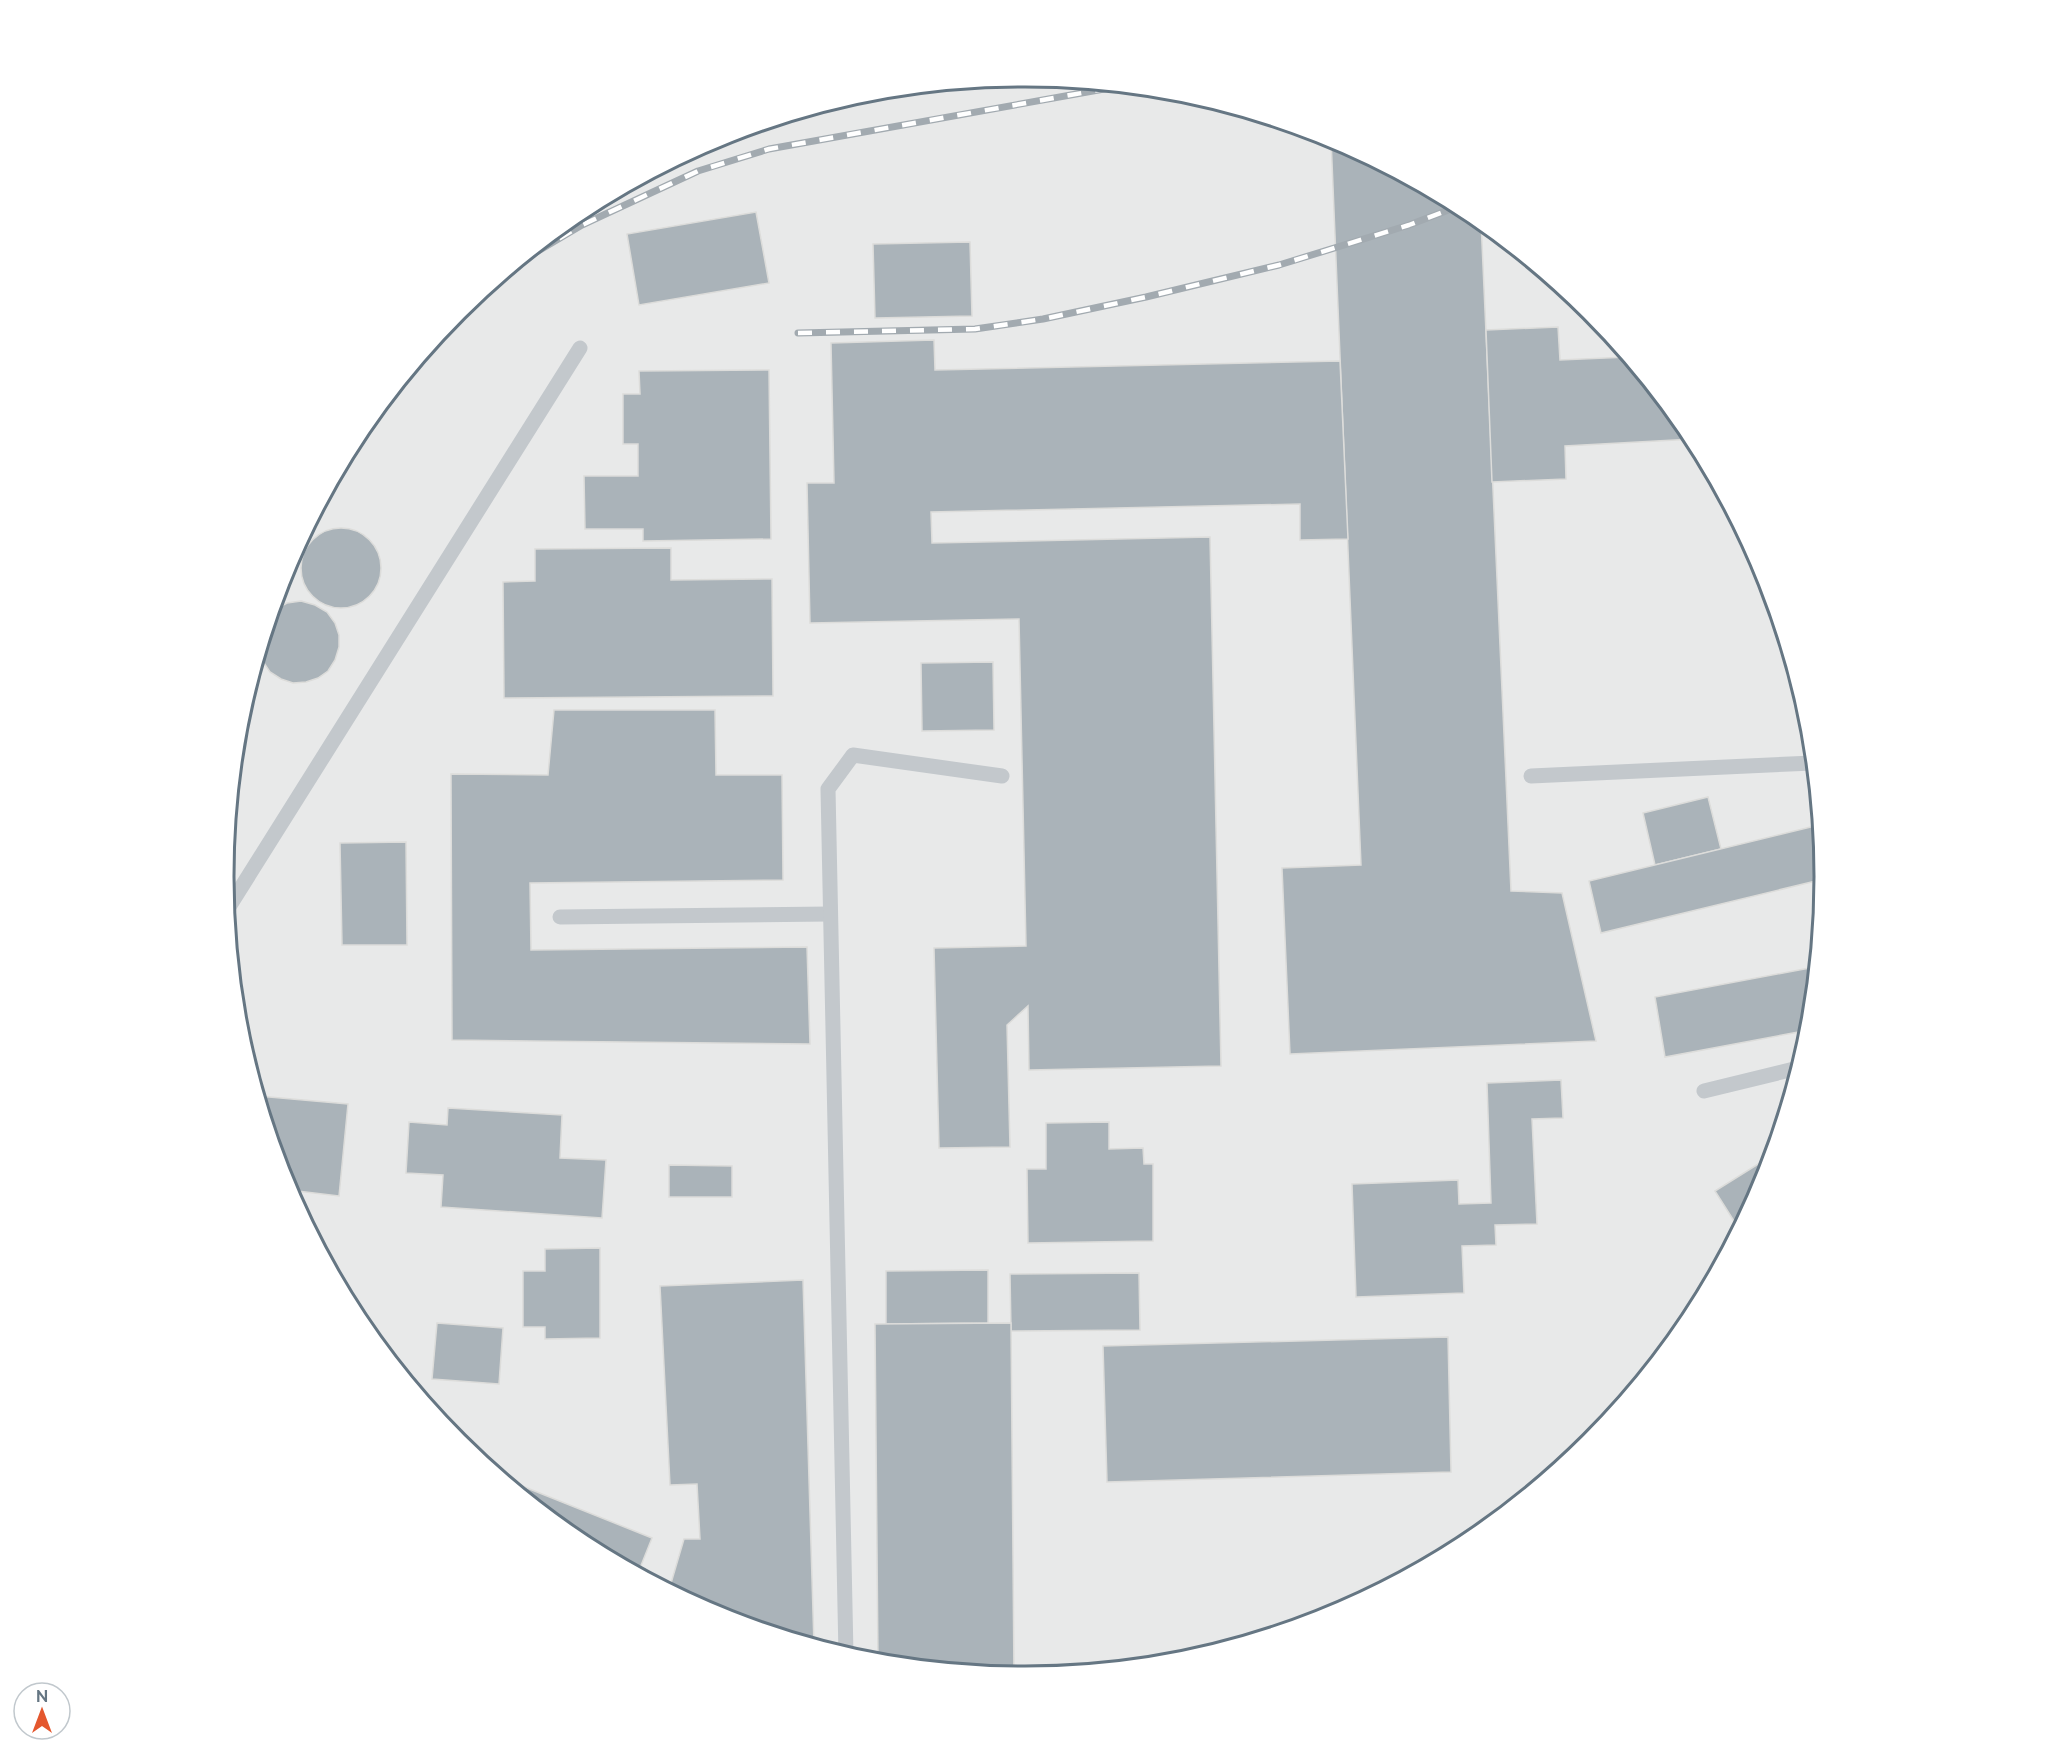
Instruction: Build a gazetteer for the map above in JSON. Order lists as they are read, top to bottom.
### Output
{
  "north": "top"
}
